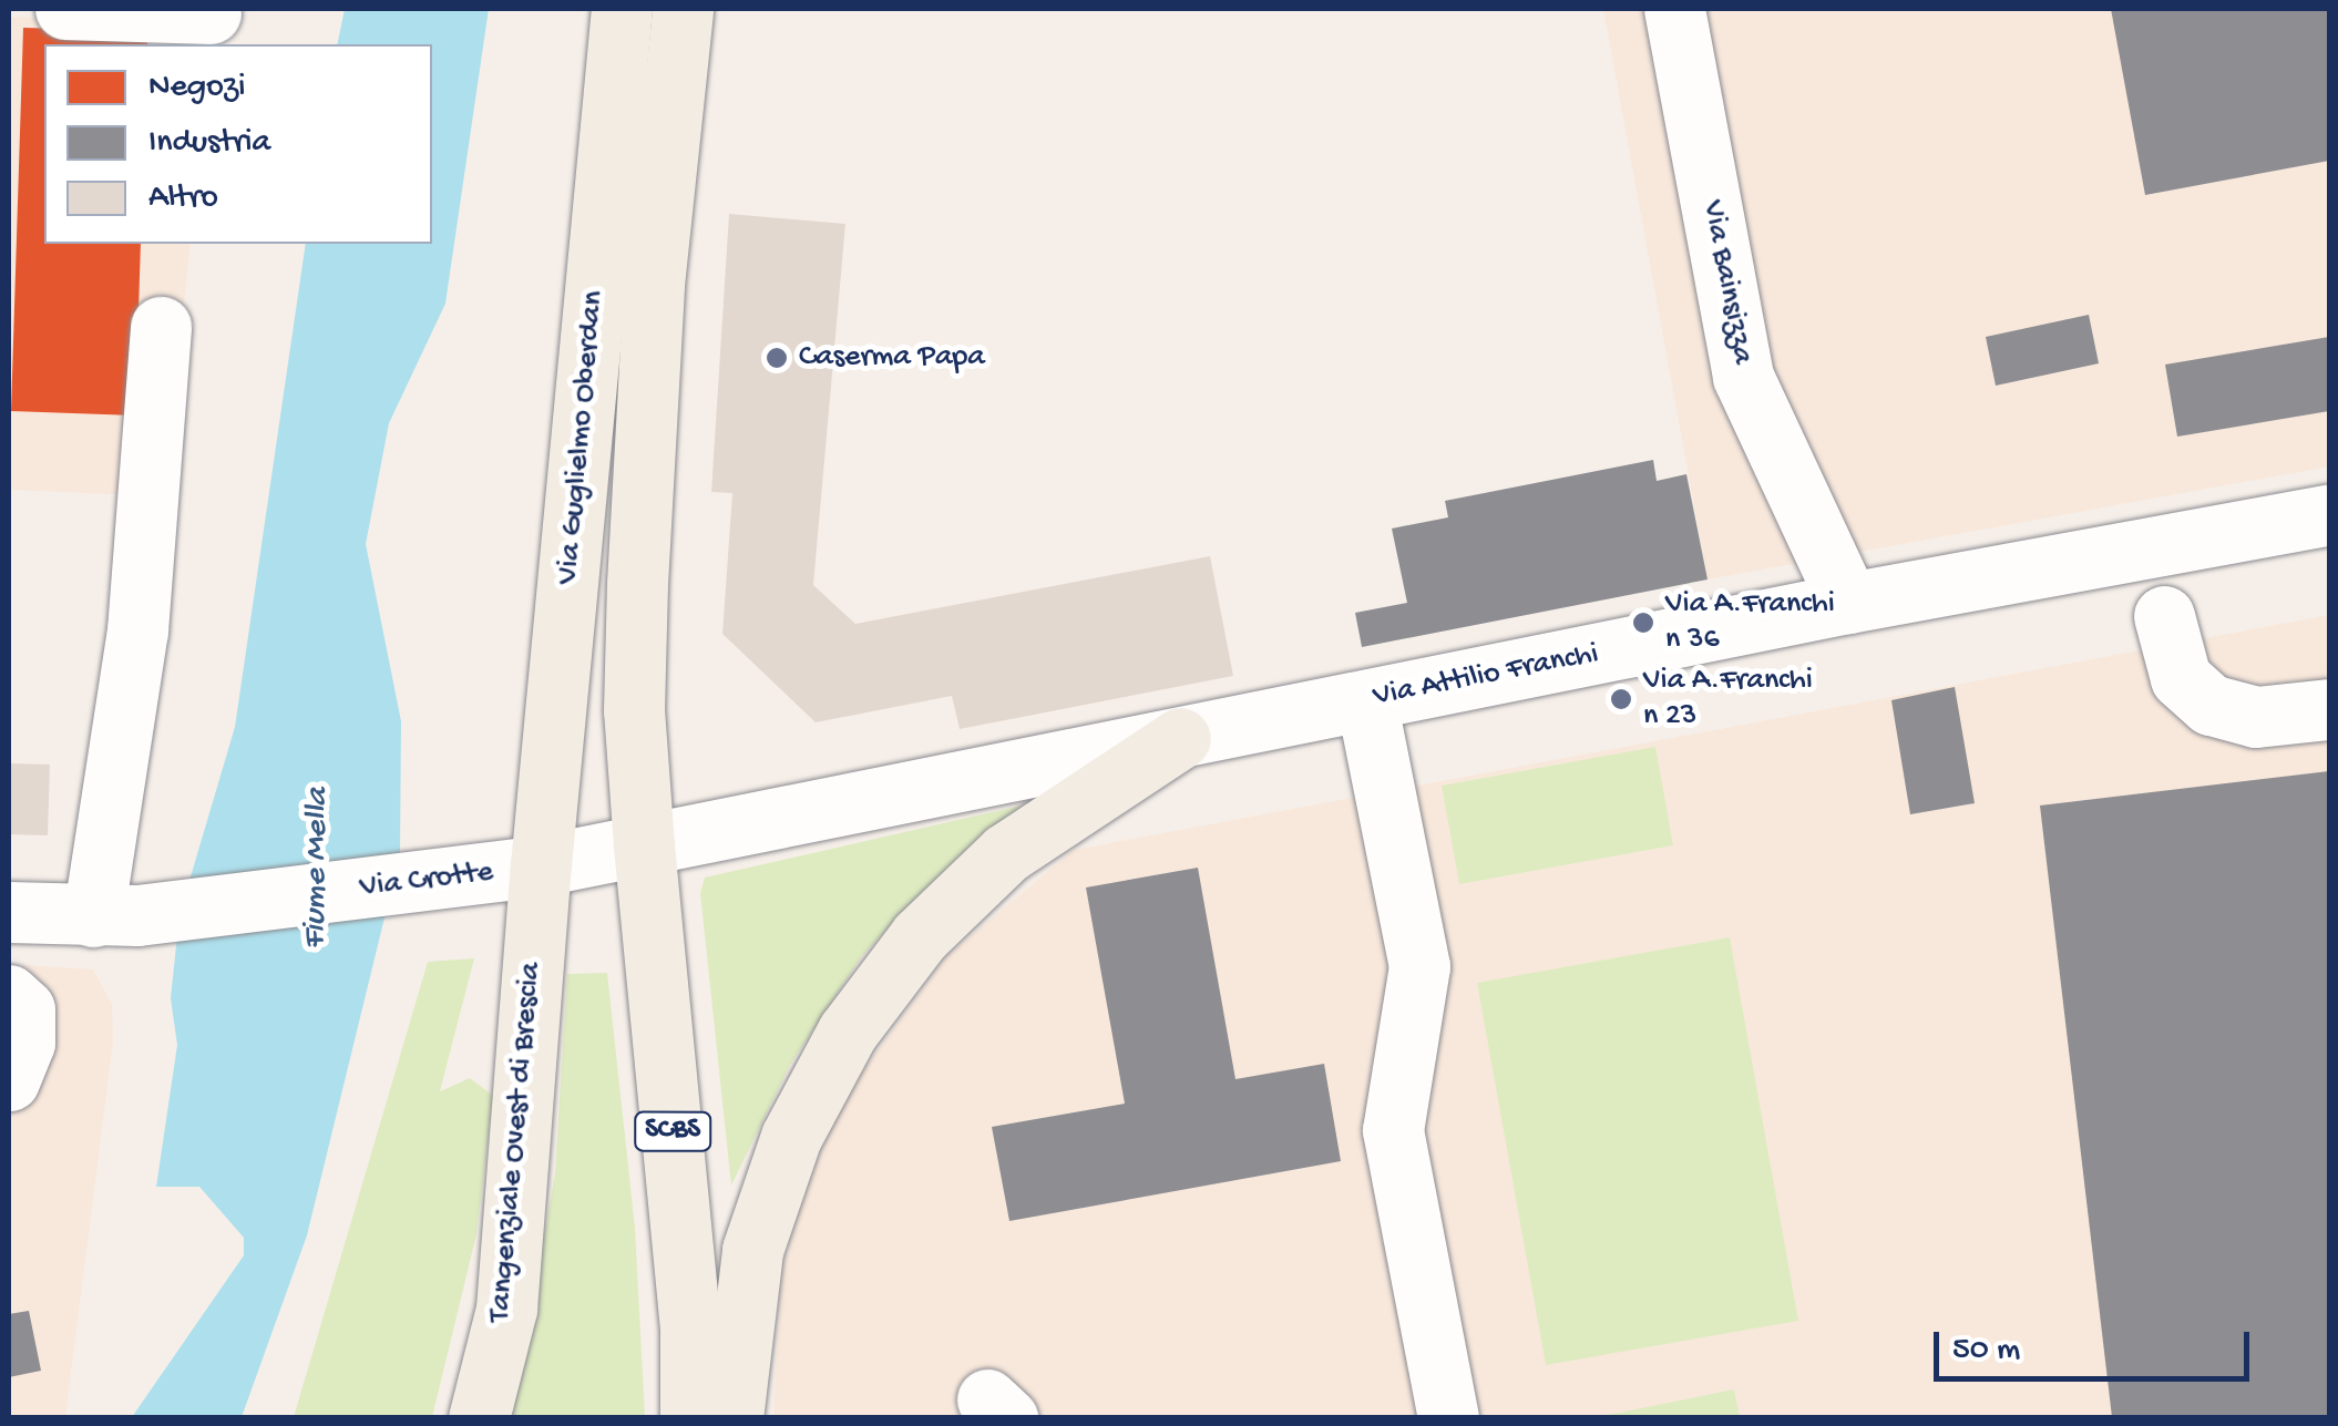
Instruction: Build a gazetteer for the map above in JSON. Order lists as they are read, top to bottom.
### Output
{
  "streets": {
    "main road": ["Via Guglielmo Oberdan", "SCBS", "Tangenziale Ovest di Brescia"],
    "street": ["Via Bainsizza", "Via Attilio Franchi", "Via Crotte"]
  },
  "crossings": [
    ["Via Bainsizza", "Via Attilio Franchi"],
    ["Via Guglielmo Oberdan", "Via Attilio Franchi"],
    ["Via Guglielmo Oberdan", "Via Crotte"],
    ["Via Guglielmo Oberdan", "SCBS"],
    ["Via Guglielmo Oberdan", "Tangenziale Ovest di Brescia"],
    ["Via Attilio Franchi", "Via Crotte"],
    ["Via Attilio Franchi", "SCBS"],
    ["Via Crotte", "SCBS"],
    ["Via Crotte", "Tangenziale Ovest di Brescia"]
  ],
  "water": ["Fiume Mella"],
  "places": ["Caserma Papa", "Via A.Franchi n 36", "Via A.Franchi n 23"],
  "legend": ["Negozi", "Industria", "Altro"],
  "scale_bar": "50 m"
}
